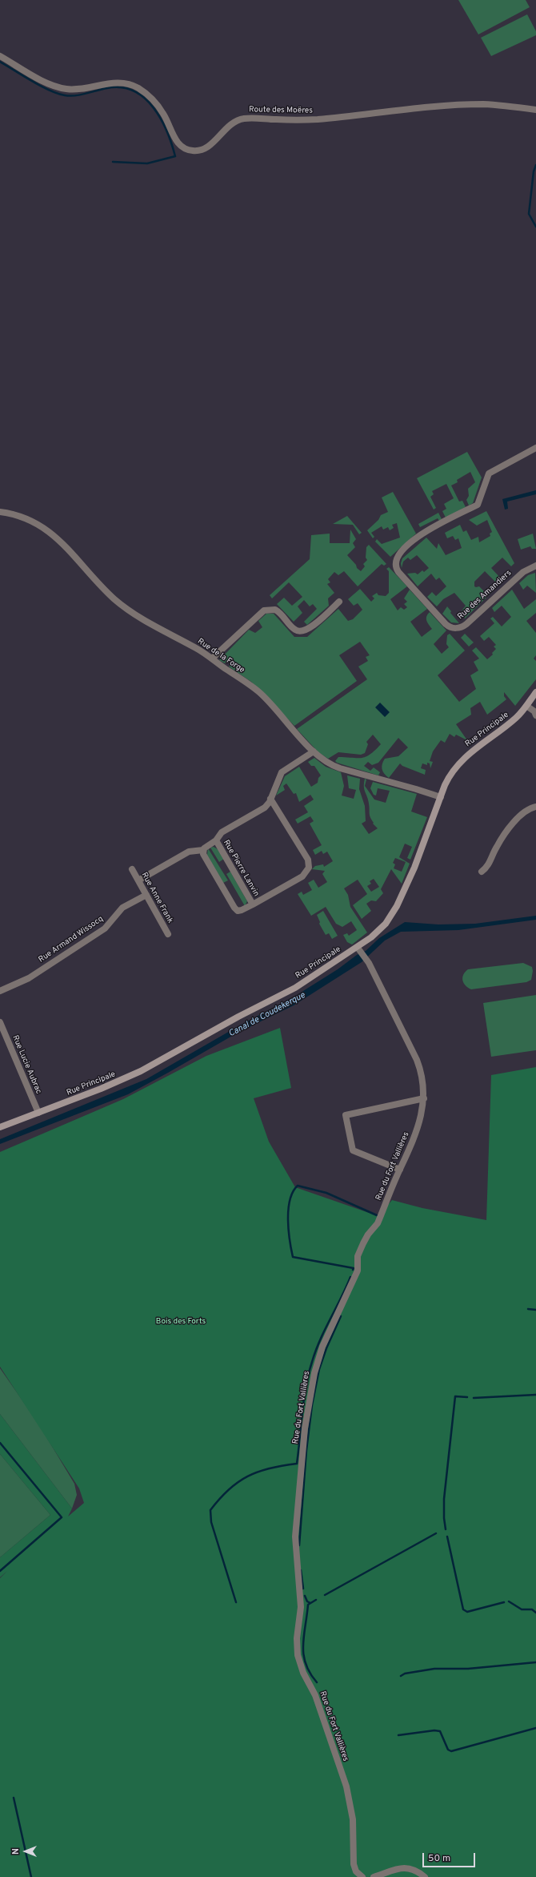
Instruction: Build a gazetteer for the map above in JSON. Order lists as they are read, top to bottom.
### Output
{
  "streets": {
    "street": [
      "Route des Moëres",
      "Rue des Amandiers",
      "Rue de la Forge",
      "Rue Principale",
      "Rue Pierre Lanvin",
      "Rue Anne Frank",
      "Rue Armand Wissocq",
      "Rue Lucie Aubrac",
      "Rue du Fort Vallières"
    ]
  },
  "crossings": [
    ["Rue de la Forge", "Rue Principale"],
    ["Rue de la Forge", "Rue Pierre Lanvin"],
    ["Rue Principale", "Rue Lucie Aubrac"],
    ["Rue Principale", "Rue du Fort Vallières"],
    ["Rue Pierre Lanvin", "Rue Anne Frank"],
    ["Rue Anne Frank", "Rue Armand Wissocq"]
  ],
  "water": ["Canal de Coudekerque"],
  "parks": ["Bois des Forts"],
  "scale_bar": "50 m",
  "north": "left"
}
